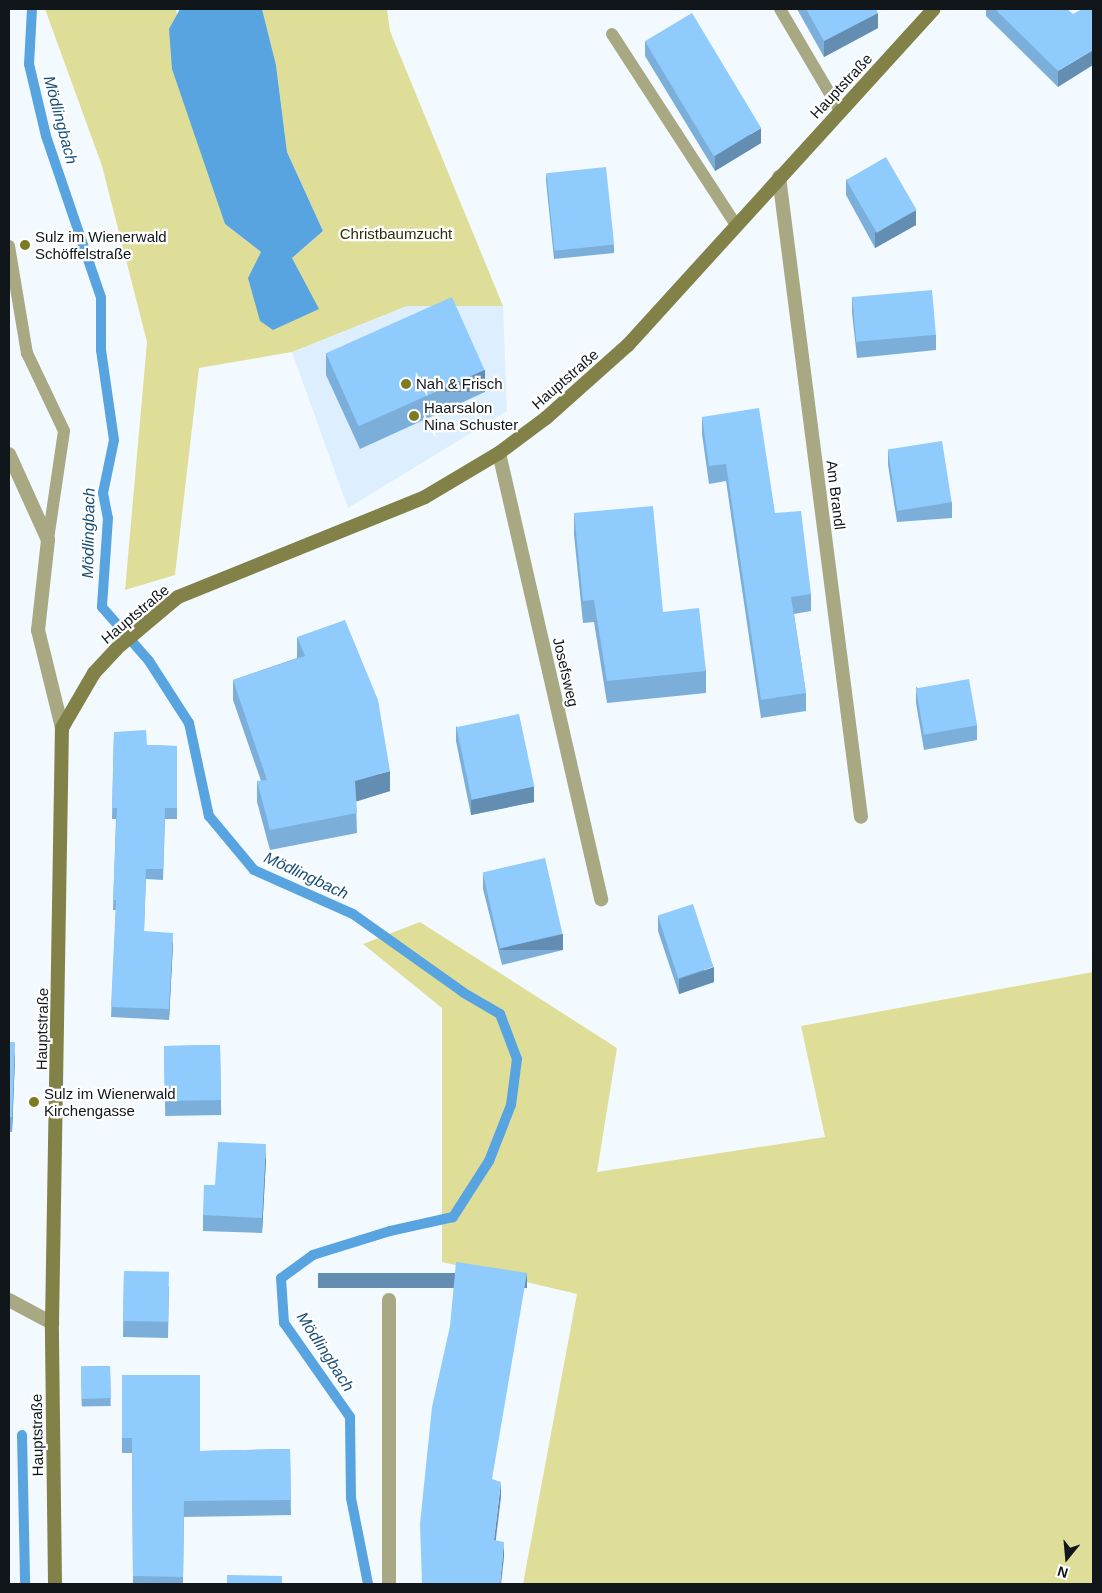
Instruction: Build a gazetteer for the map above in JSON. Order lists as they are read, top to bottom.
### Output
{
  "streets": {
    "main road": ["Hauptstraße"],
    "street": ["Am Brandl", "Josefsweg"]
  },
  "crossings": [
    ["Hauptstraße", "Am Brandl"],
    ["Hauptstraße", "Josefsweg"]
  ],
  "water": ["Mödlingbach"],
  "parks": ["Christbaumzucht"],
  "places": [
    "Sulz im Wienerwald Schöffelstraße",
    "Nah & Frisch",
    "Haarsalon Nina Schuster",
    "Sulz im Wienerwald Kirchengasse"
  ],
  "north": "bottom"
}
